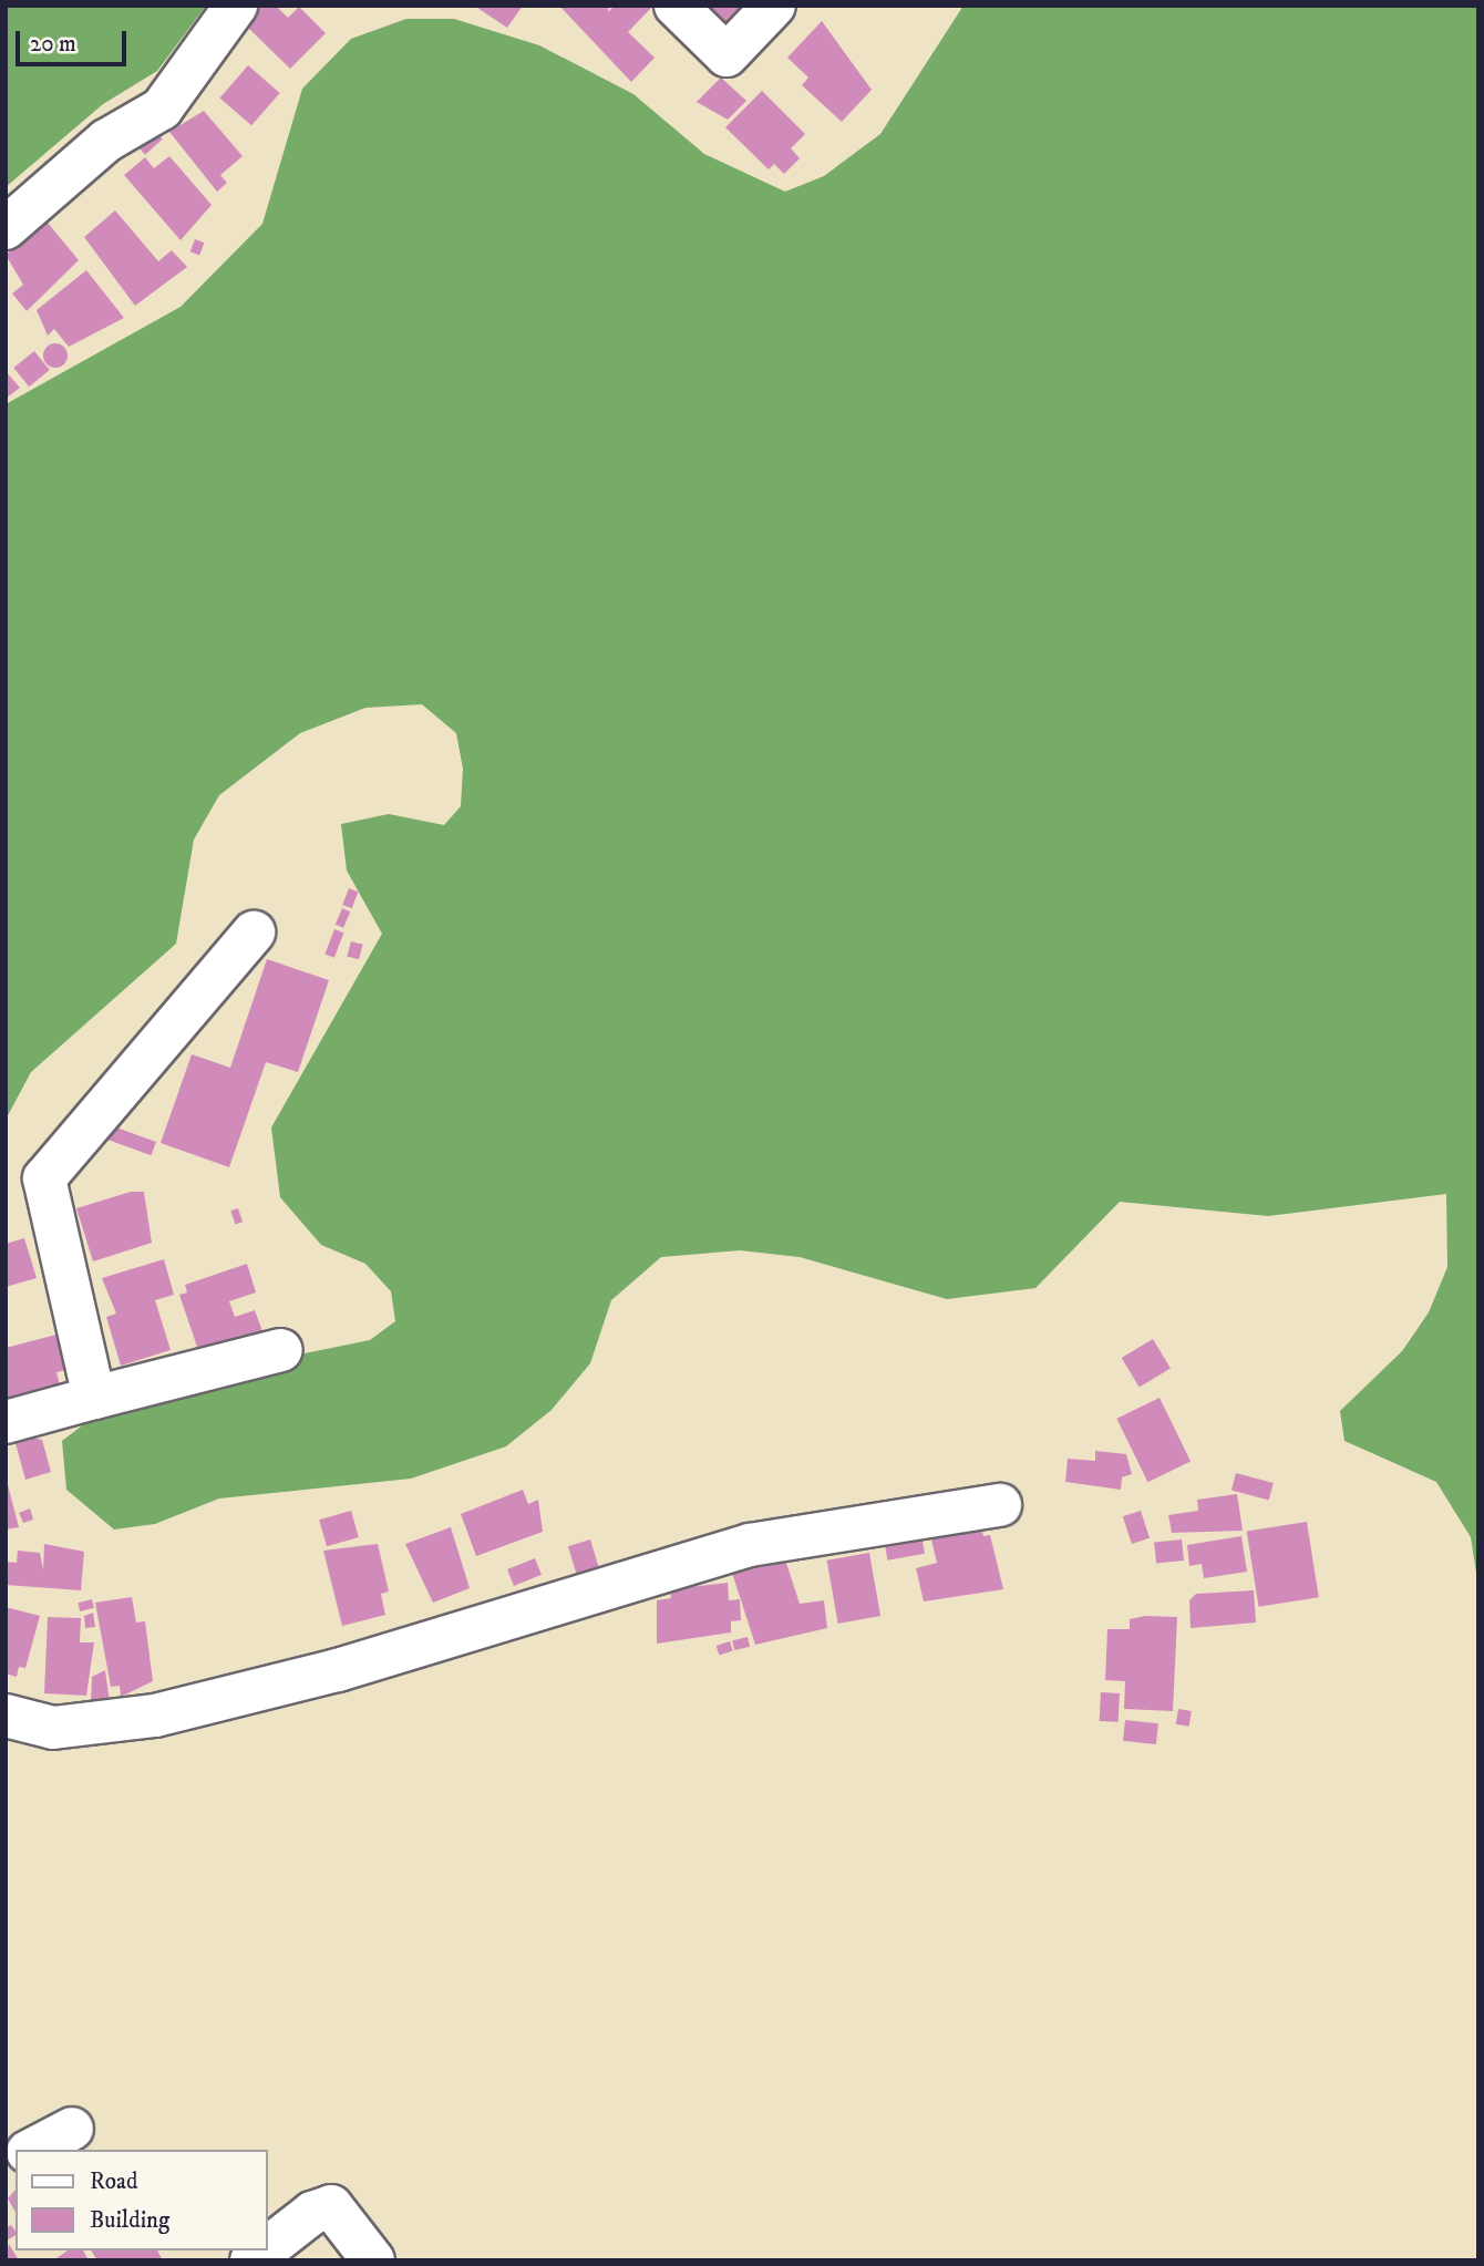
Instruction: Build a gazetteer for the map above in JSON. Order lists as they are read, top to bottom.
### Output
{
  "legend": ["Road", "Building"],
  "scale_bar": "20 m"
}
